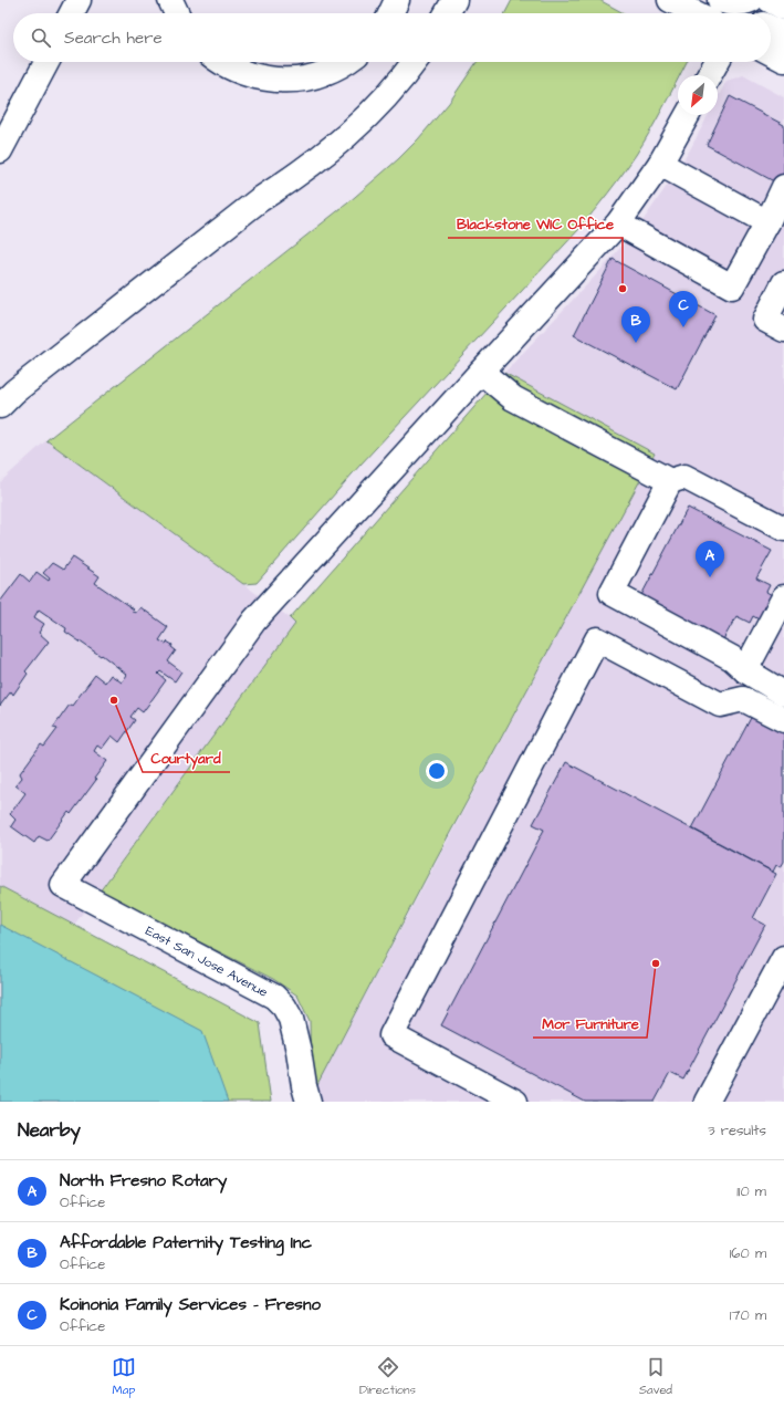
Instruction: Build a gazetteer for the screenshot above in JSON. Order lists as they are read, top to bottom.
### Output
{
  "streets": {
    "main road": ["East San Jose Avenue"]
  },
  "places": ["Blackstone WIC Office", "Courtyard", "Mor Furniture"],
  "north": "bottom left",
  "page": {
    "search": "Search here",
    "pins": ["C", "B", "A"],
    "heading": ["Nearby", "3 results"],
    "list": [
      {
        "mark": "A",
        "name": "North Fresno Rotary",
        "note": "Office",
        "value": "110 m"
      },
      {
        "mark": "B",
        "name": "Affordable Paternity Testing Inc",
        "note": "Office",
        "value": "160 m"
      },
      {
        "mark": "C",
        "name": "Koinonia Family Services - Fresno",
        "note": "Office",
        "value": "170 m"
      }
    ],
    "nav": ["Map", "Directions", "Saved"]
  }
}
